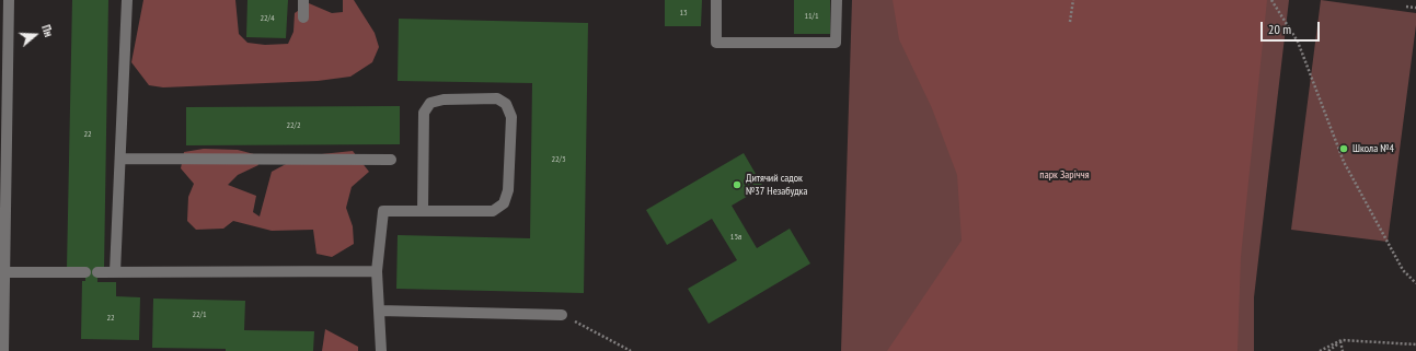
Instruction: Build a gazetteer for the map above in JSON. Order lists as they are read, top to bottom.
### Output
{
  "parks": ["парк Заріччя"],
  "places": ["Школа №4", "Дитячий садок №37 Незабудка"],
  "house_numbers": [
    "13",
    "11/1",
    "22/4",
    "22/2",
    "22",
    "22/3",
    "15а",
    "22/1",
    "22"
  ],
  "scale_bar": "20 m",
  "north": "right"
}
